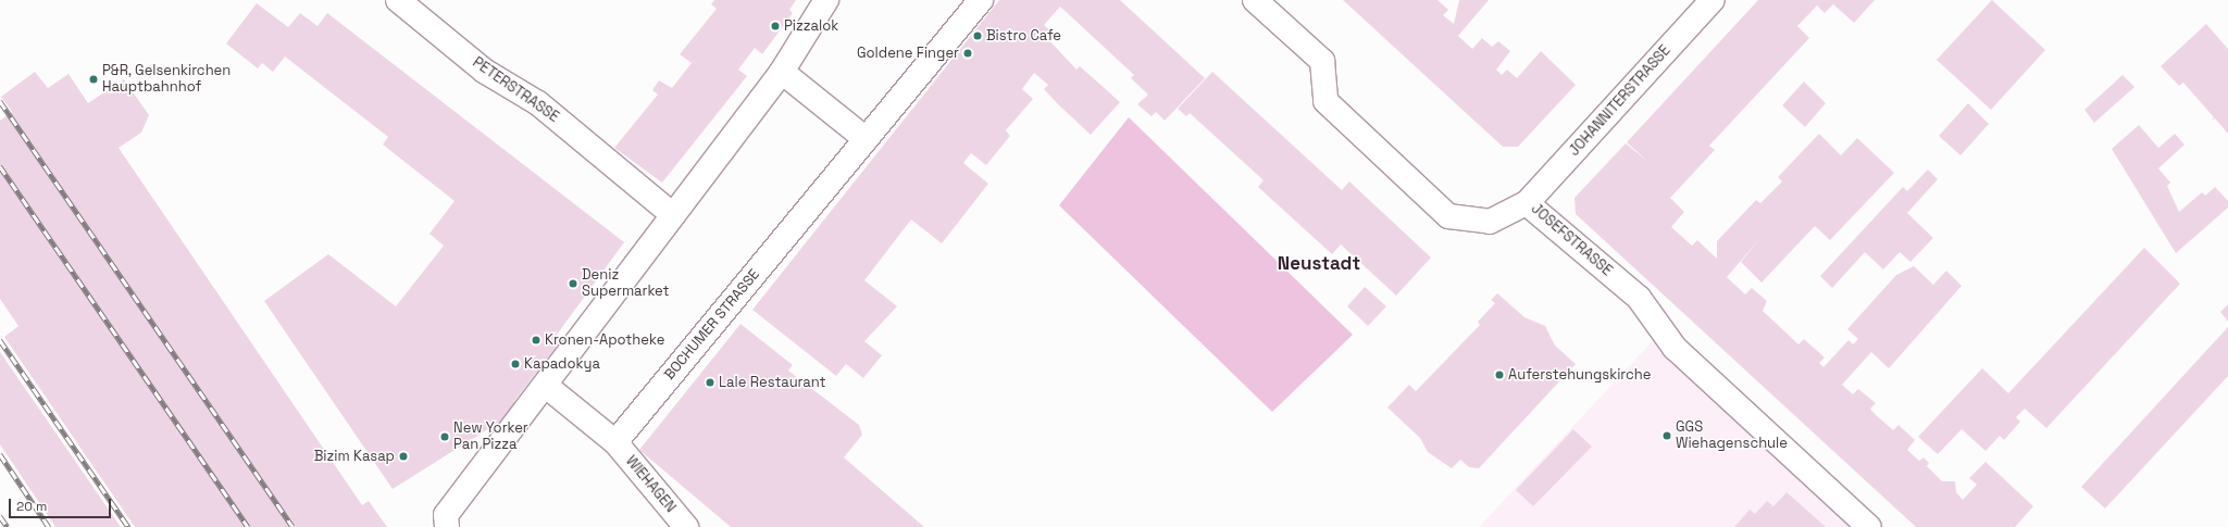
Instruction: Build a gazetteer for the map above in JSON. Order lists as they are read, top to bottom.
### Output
{
  "streets": {
    "street": [
      "PETERSTRASSE",
      "JOHANNITERSTRASSE",
      "JOSEFSTRASSE",
      "BOCHUMER STRASSE",
      "WIEHAGEN"
    ]
  },
  "crossings": [
    ["JOHANNITERSTRASSE", "JOSEFSTRASSE"],
    ["BOCHUMER STRASSE", "WIEHAGEN"]
  ],
  "districts": ["Neustadt"],
  "places": [
    "Pizzalok",
    "Bistro Cafe",
    "Goldene Finger",
    "P&R, Gelsenkirchen Hauptbahnhof",
    "Deniz Supermarket",
    "Kronen-Apotheke",
    "Kapadokya",
    "Auferstehungskirche",
    "Lale Restaurant",
    "GGS Wiehagenschule",
    "New Yorker Pan Pizza",
    "Bizim Kasap"
  ],
  "scale_bar": "20 m"
}
